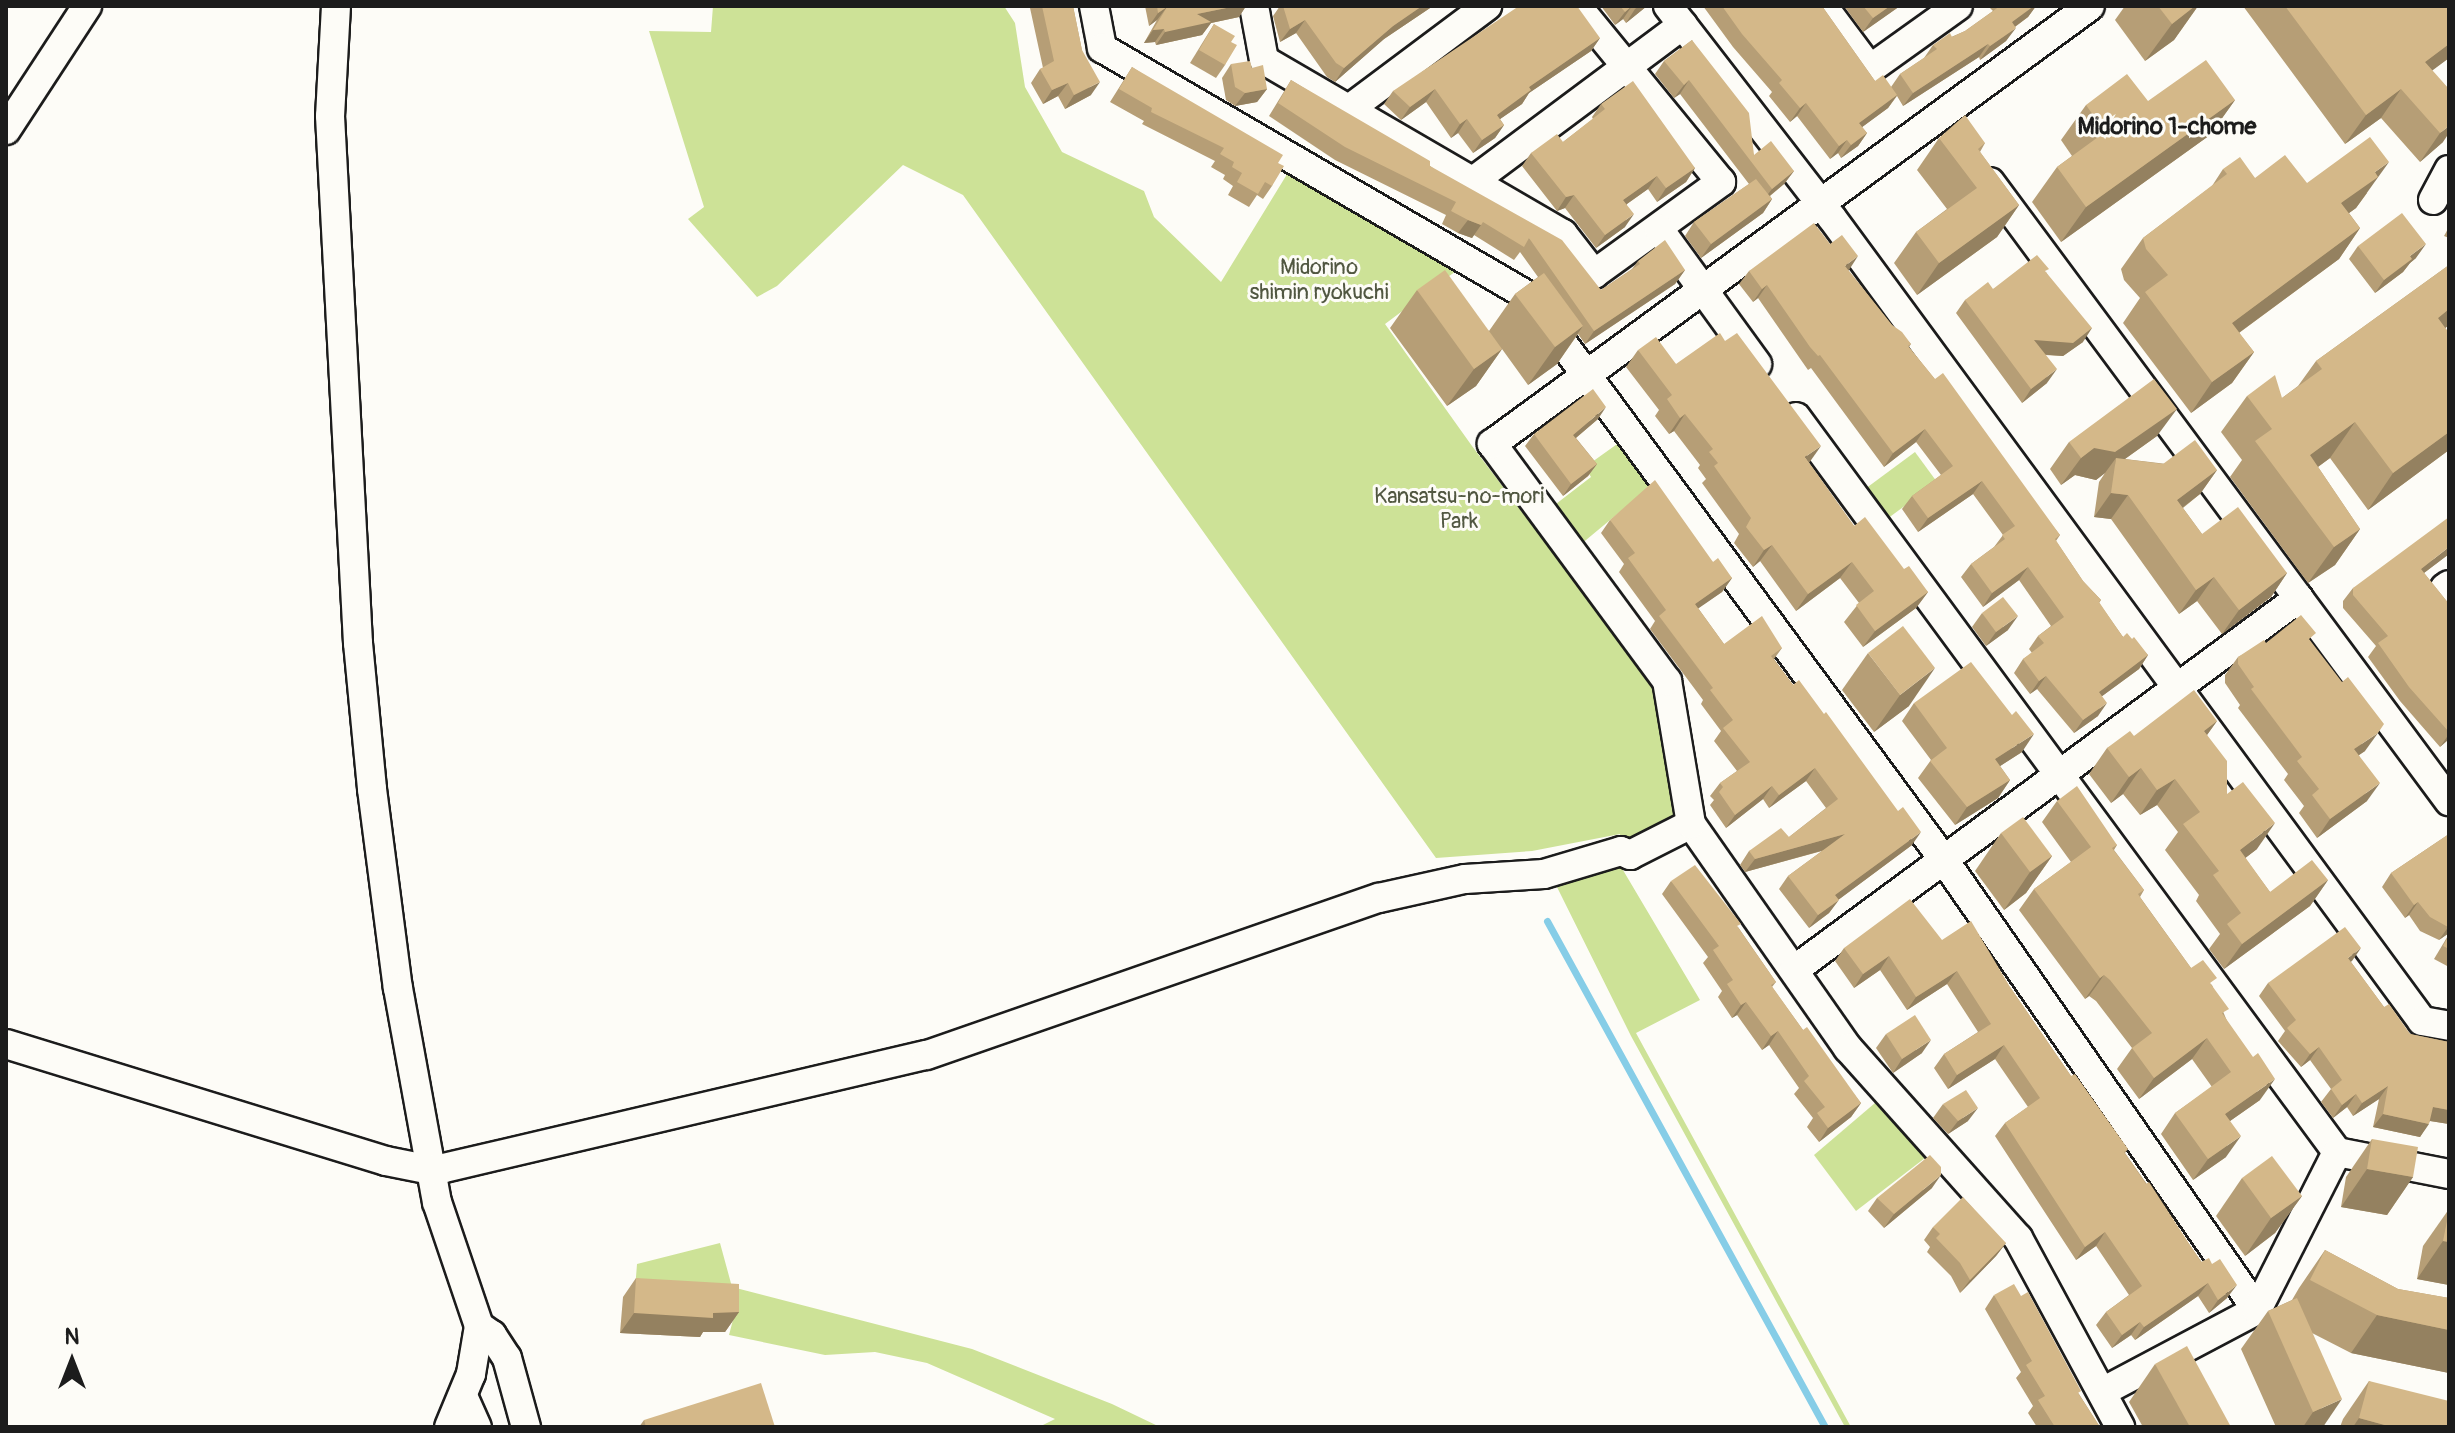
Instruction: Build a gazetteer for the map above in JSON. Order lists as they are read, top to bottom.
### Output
{
  "districts": ["Midorino 1-chome"],
  "parks": ["Midorino shimin ryokuchi", "Kansatsu-no-mori Park"],
  "north": "top"
}
